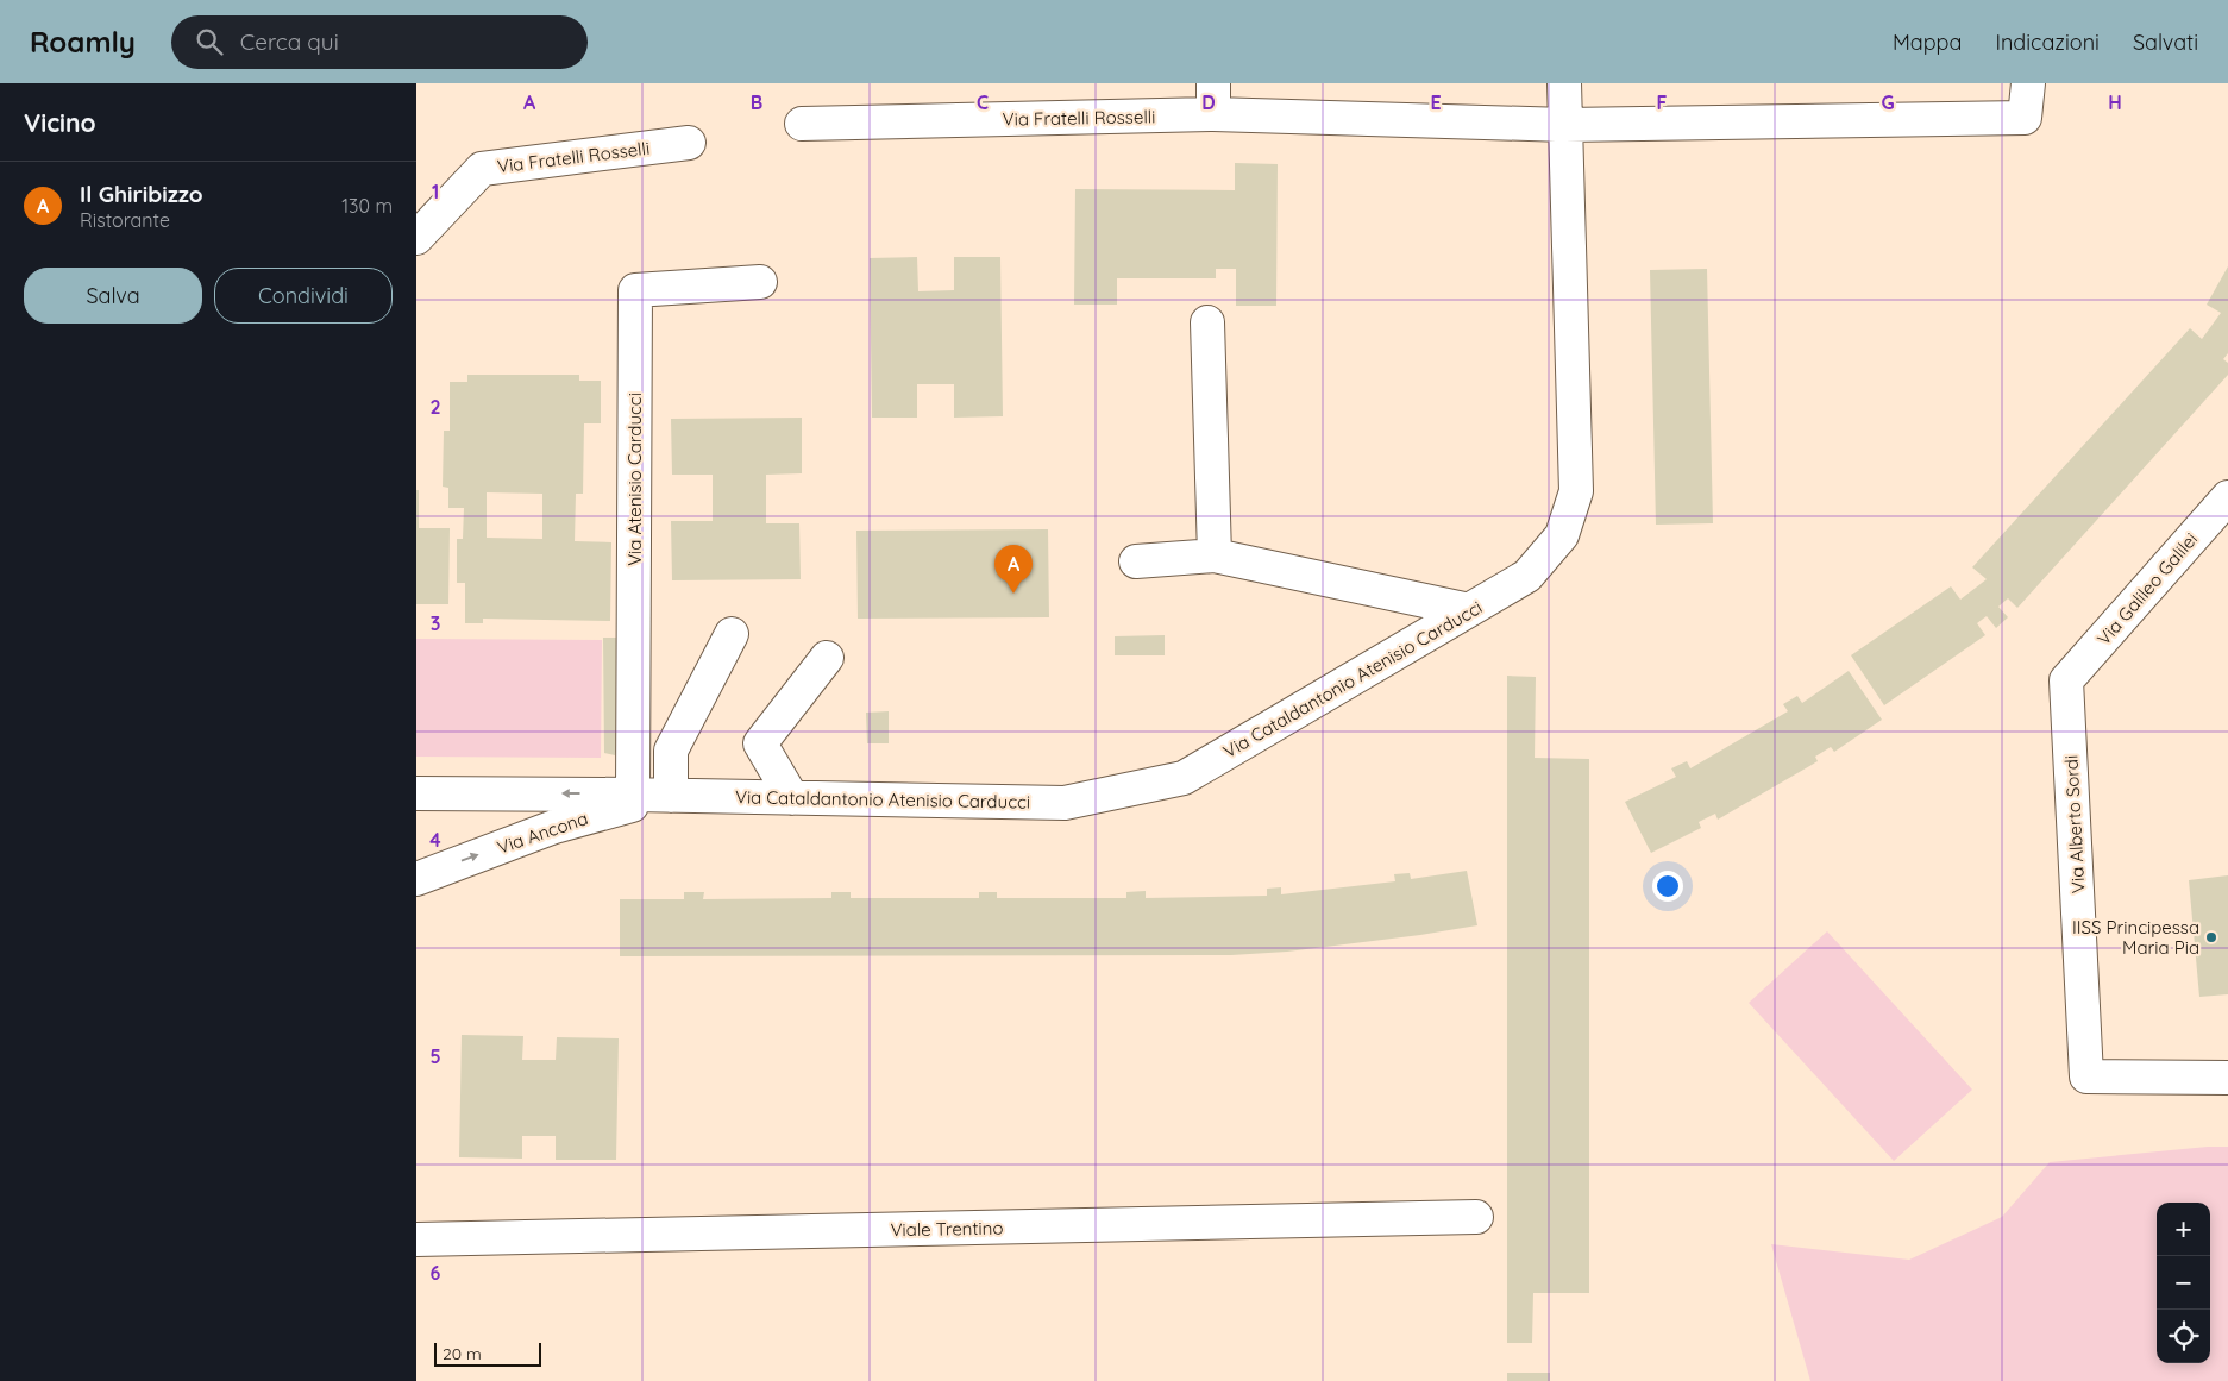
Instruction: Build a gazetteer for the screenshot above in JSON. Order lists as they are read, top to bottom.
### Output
{
  "streets": {
    "street": [
      "Via Fratelli Rosselli",
      "Via Atenisio Carducci",
      "Via Galileo Galilei",
      "Via Cataldantonio Atenisio Carducci",
      "Via Alberto Sordi",
      "Via Ancona",
      "Viale Trentino"
    ]
  },
  "crossings": [
    ["Via Fratelli Rosselli", "Via Cataldantonio Atenisio Carducci"],
    ["Via Galileo Galilei", "Via Alberto Sordi"],
    ["Via Cataldantonio Atenisio Carducci", "Via Ancona"]
  ],
  "places": ["IISS Principessa Maria Pia"],
  "scale_bar": "20 m",
  "page": {
    "header": "Roamly",
    "search": "Cerca qui",
    "nav": ["Mappa", "Indicazioni", "Salvati"],
    "heading": "Vicino",
    "list": [
      {
        "mark": "A",
        "name": "Il Ghiribizzo",
        "note": "Ristorante",
        "value": "130 m"
      }
    ],
    "buttons": ["Salva", "Condividi"],
    "pins": "A",
    "map_buttons": ["+", "−"],
    "scale": "20 m"
  },
  "grid": {
    "columns": [
      "A",
      "B",
      "C",
      "D",
      "E",
      "F",
      "G",
      "H"
    ],
    "rows": [
      "1",
      "2",
      "3",
      "4",
      "5",
      "6"
    ]
  }
}
